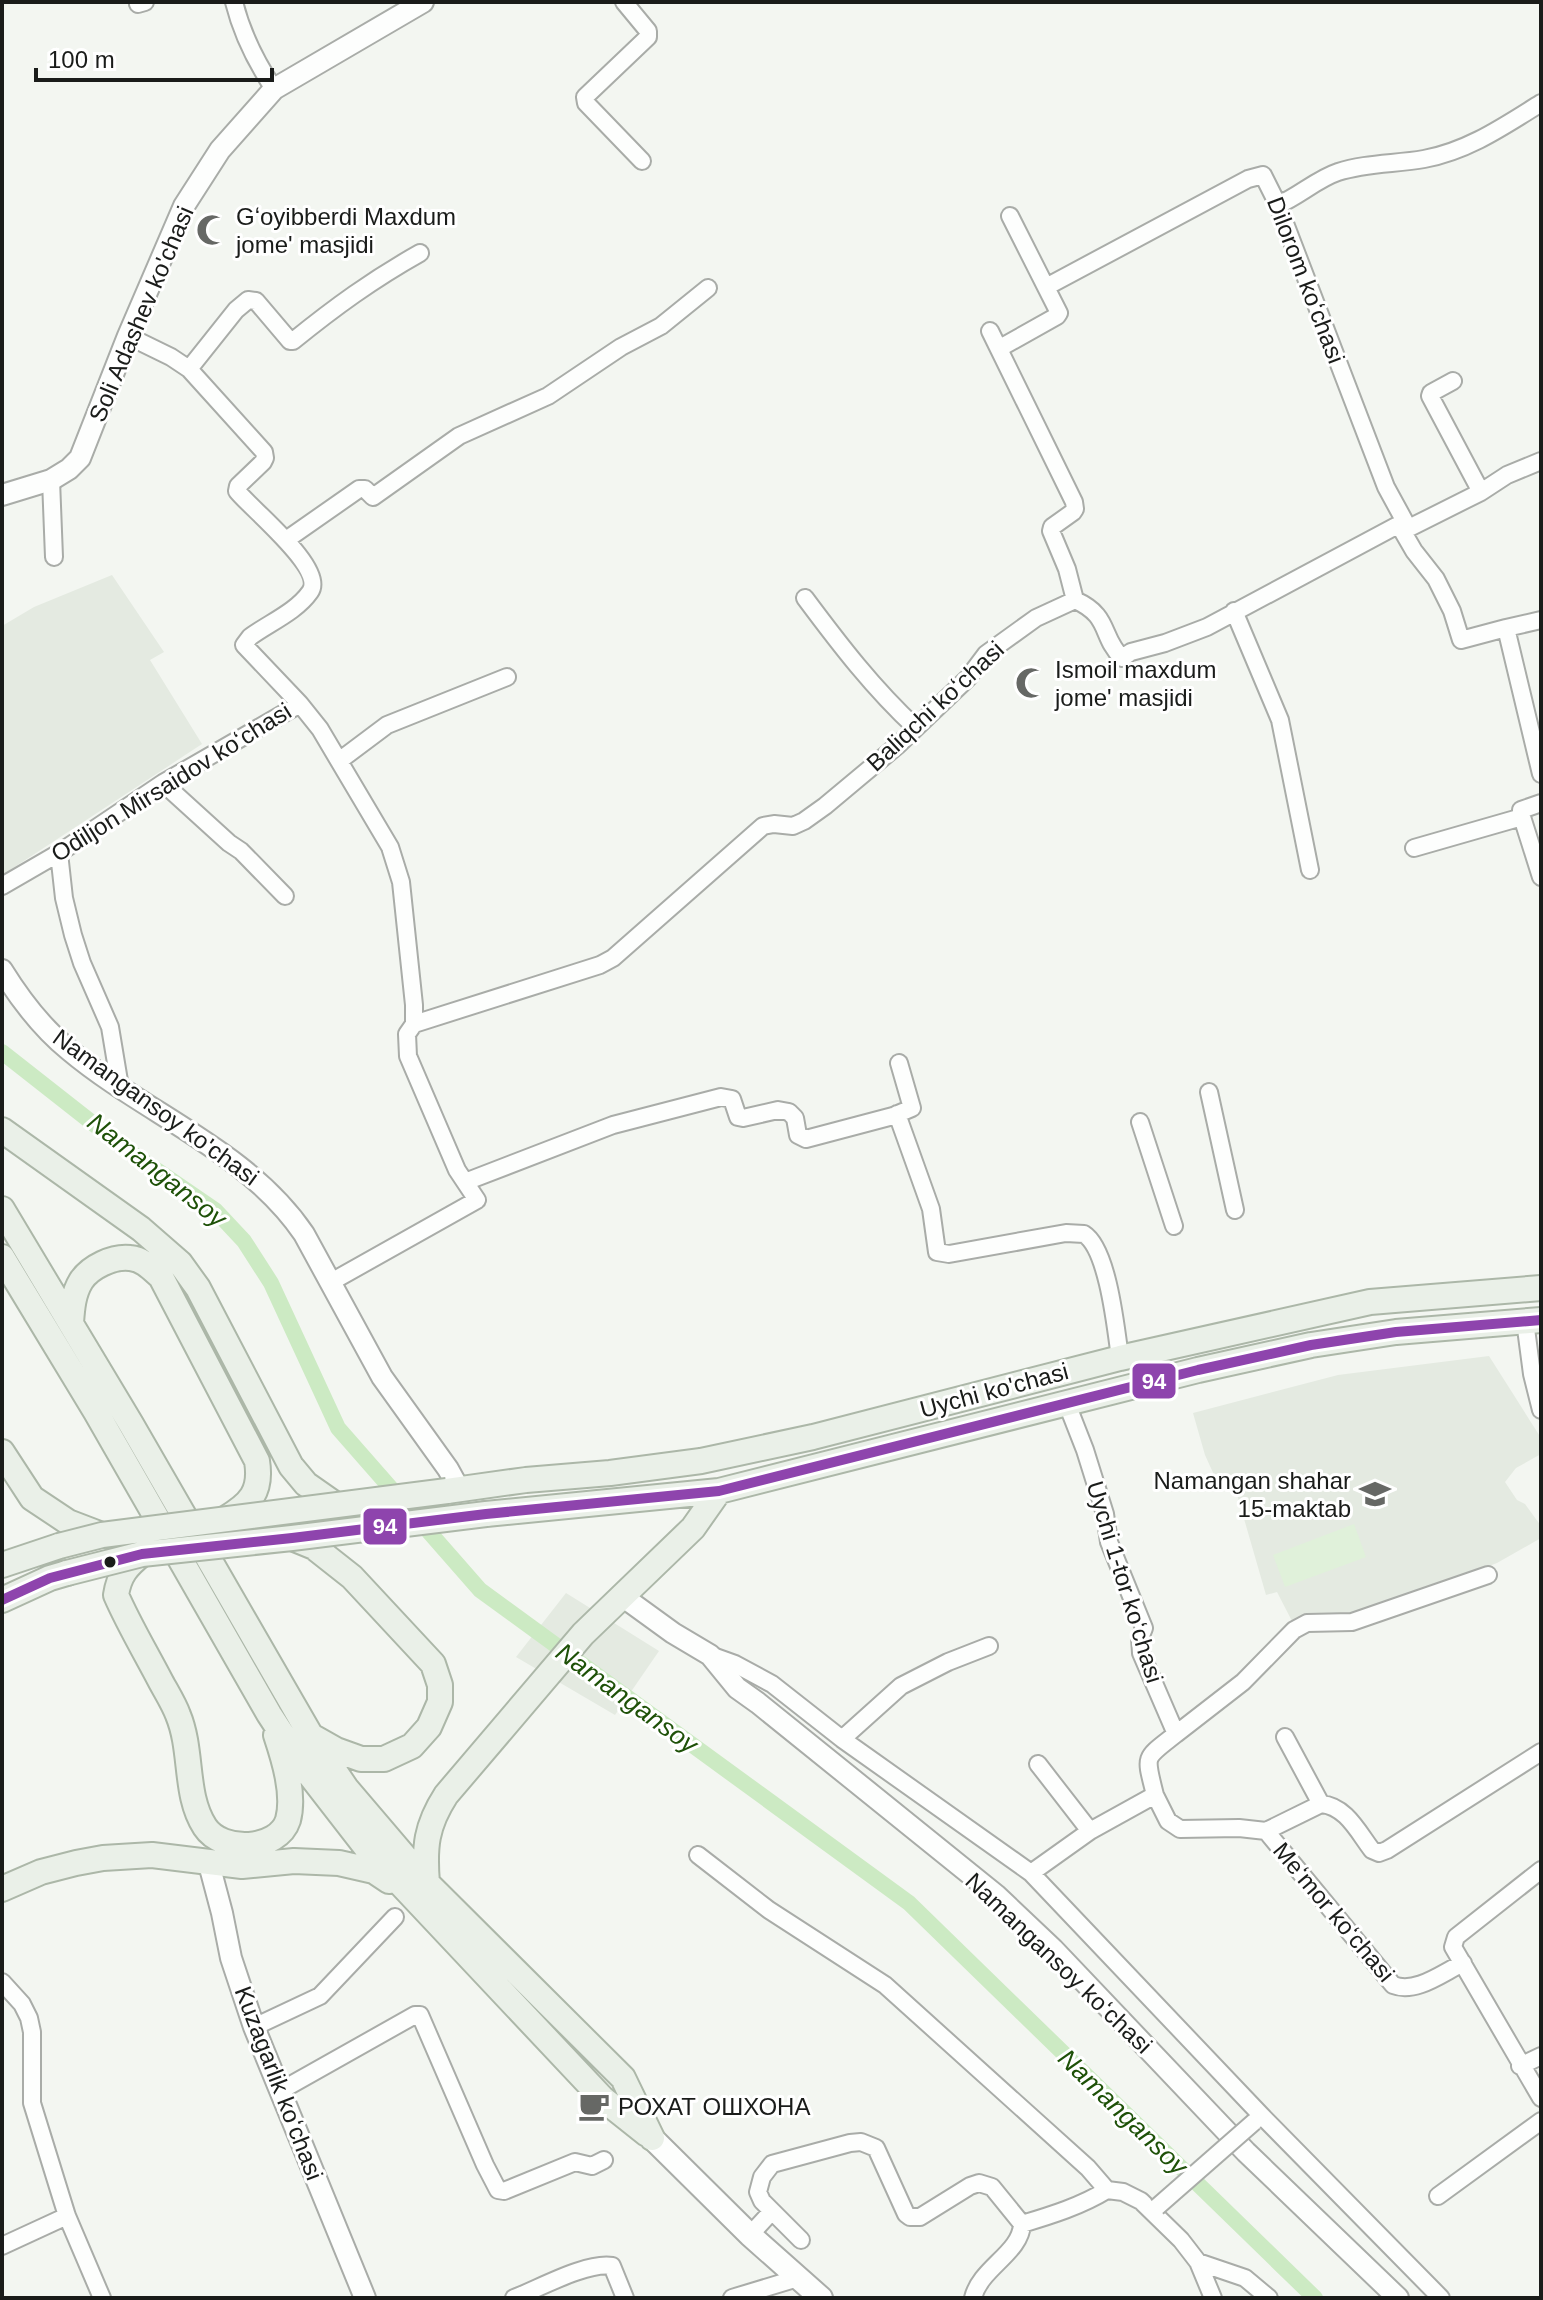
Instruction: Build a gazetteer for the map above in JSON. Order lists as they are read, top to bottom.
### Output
{
  "streets": {
    "main road": ["Uychi ko'chasi"],
    "street": [
      "Dilorom koʻchasi",
      "Soli Adashev ko'chasi",
      "Baliqchi koʻchasi",
      "Odiljon Mirsaidov koʻchasi",
      "Namangansoy ko'chasi",
      "Uychi 1-tor koʻchasi",
      "Meʻmor koʻchasi",
      "Namangansoy koʻchasi",
      "Kuzagarlik koʻchasi"
    ]
  },
  "crossings": [
    ["Soli Adashev ko'chasi", "Odiljon Mirsaidov koʻchasi"],
    ["Namangansoy ko'chasi", "Uychi ko'chasi"],
    ["Uychi ko'chasi", "Uychi 1-tor koʻchasi"]
  ],
  "water": ["Namangansoy"],
  "places": {
    "mosque": ["Gʻoyibberdi Maxdum jome' masjidi", "Ismoil maxdum jome' masjidi"],
    "school or university": ["Namangan shahar 15-maktab"],
    "cafe": ["РОХАТ ОШХОНА"]
  },
  "lines": ["transit line 94"],
  "scale_bar": "100 m"
}
